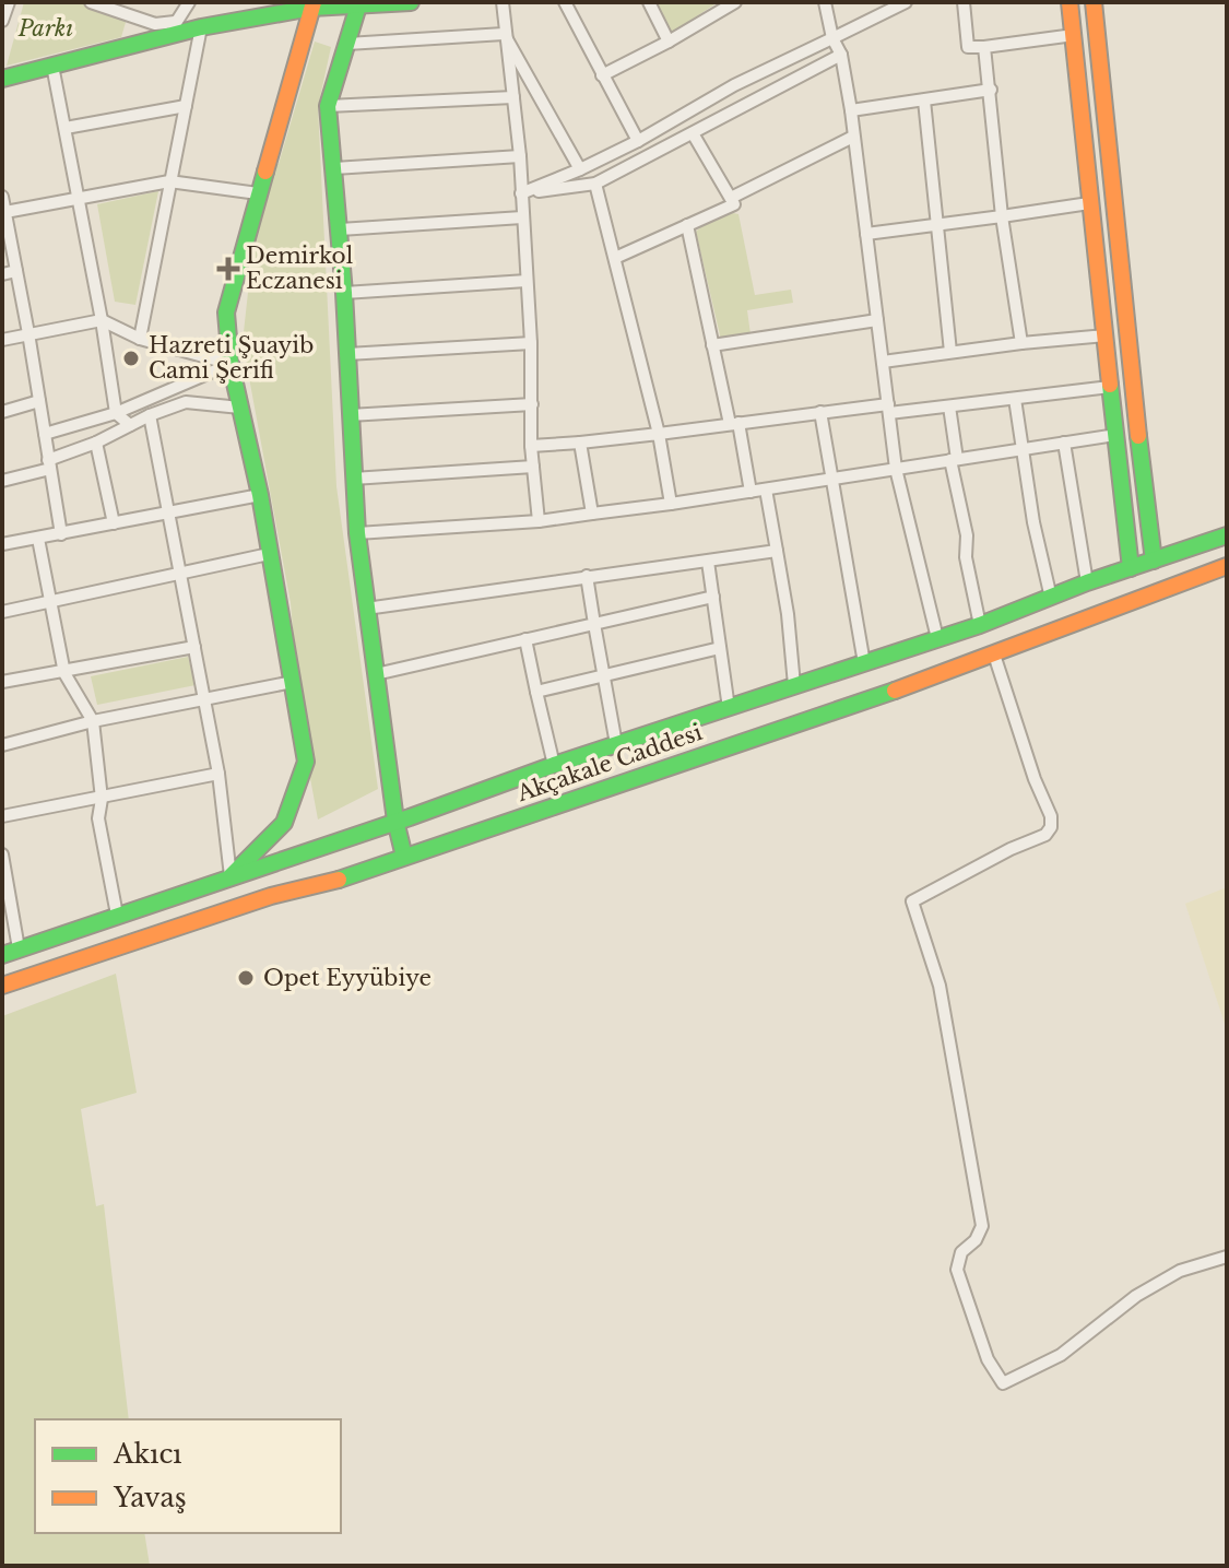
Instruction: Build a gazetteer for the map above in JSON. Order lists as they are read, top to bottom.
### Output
{
  "streets": {
    "main road": ["Akçakale Caddesi"]
  },
  "parks": ["Parkı"],
  "places": {
    "health": ["Demirkol Eczanesi"],
    "other": ["Hazreti Şuayib Cami Şerifi", "Opet Eyyübiye"]
  },
  "legend": ["Akıcı", "Yavaş"]
}
